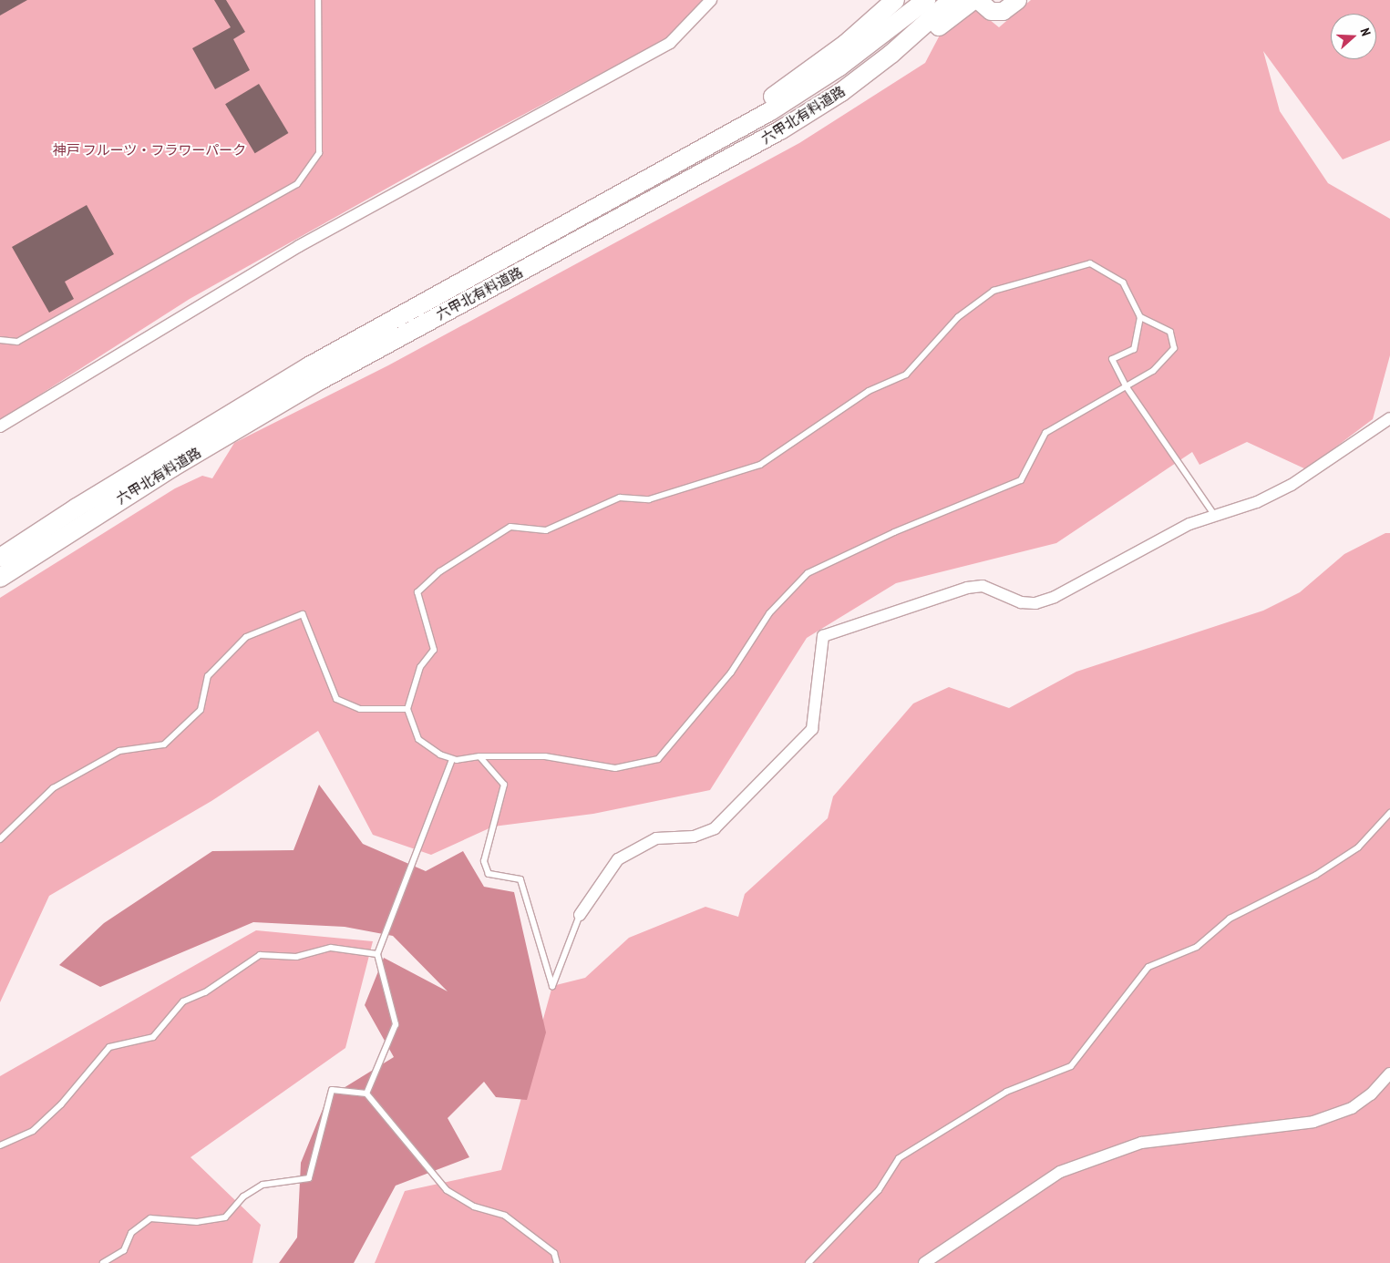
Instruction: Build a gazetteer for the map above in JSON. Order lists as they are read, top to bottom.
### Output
{
  "streets": {
    "main road": ["六甲北有料道路"]
  },
  "parks": ["神戸 フルーツ・フラワーパーク"],
  "north": "right"
}
